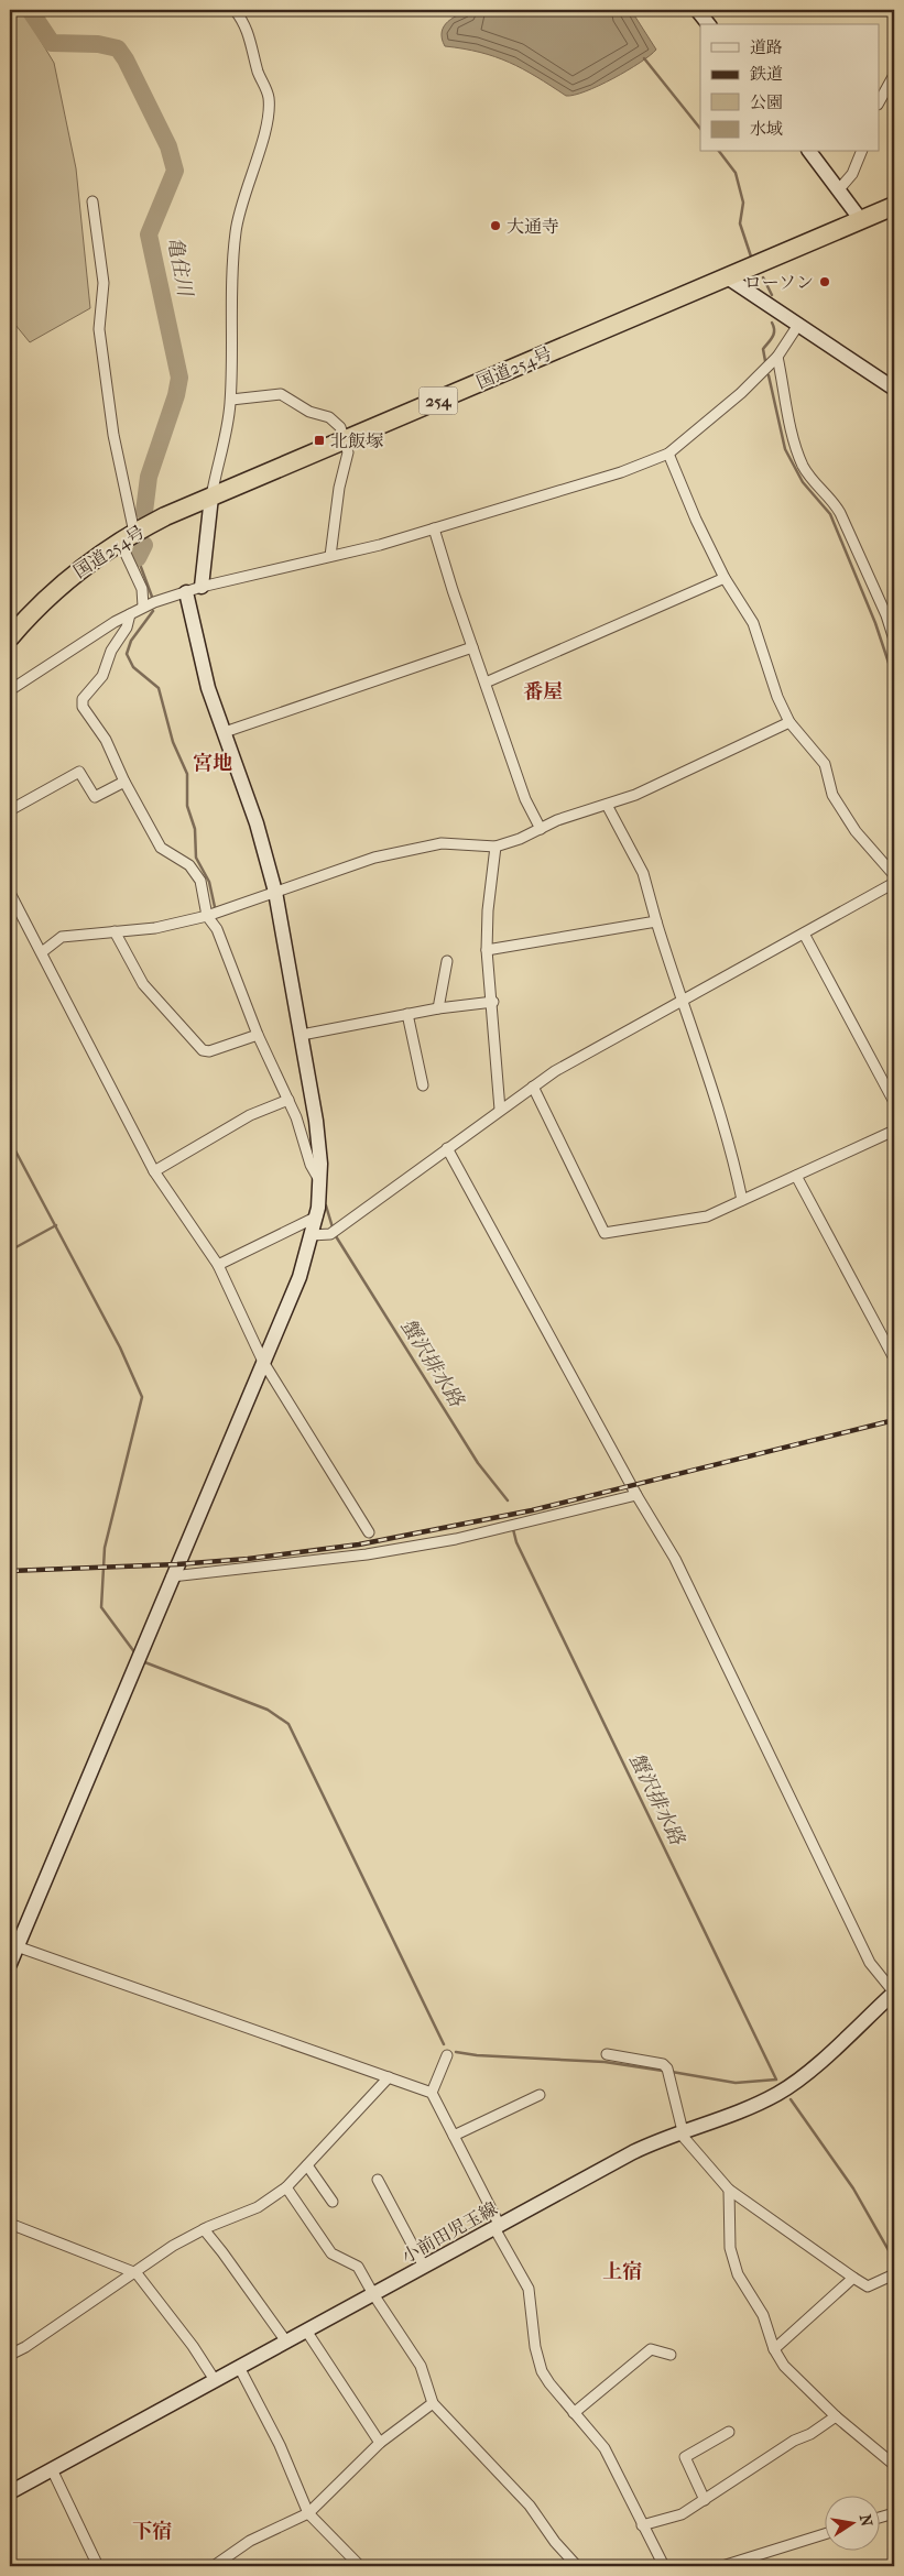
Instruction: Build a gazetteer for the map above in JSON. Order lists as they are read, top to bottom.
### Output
{
  "streets": {
    "highway": ["国道254号", "254"],
    "street": ["小前田児玉線"]
  },
  "districts": [
    "番屋",
    "宮地",
    "上宿",
    "下宿"
  ],
  "water": ["亀住川", "蟹沢排水路"],
  "places": {
    "other": ["大通寺", "ローソン"],
    "transit": ["北飯塚"]
  },
  "legend": [
    "道路",
    "鉄道",
    "公園",
    "水域"
  ],
  "north": "right"
}
